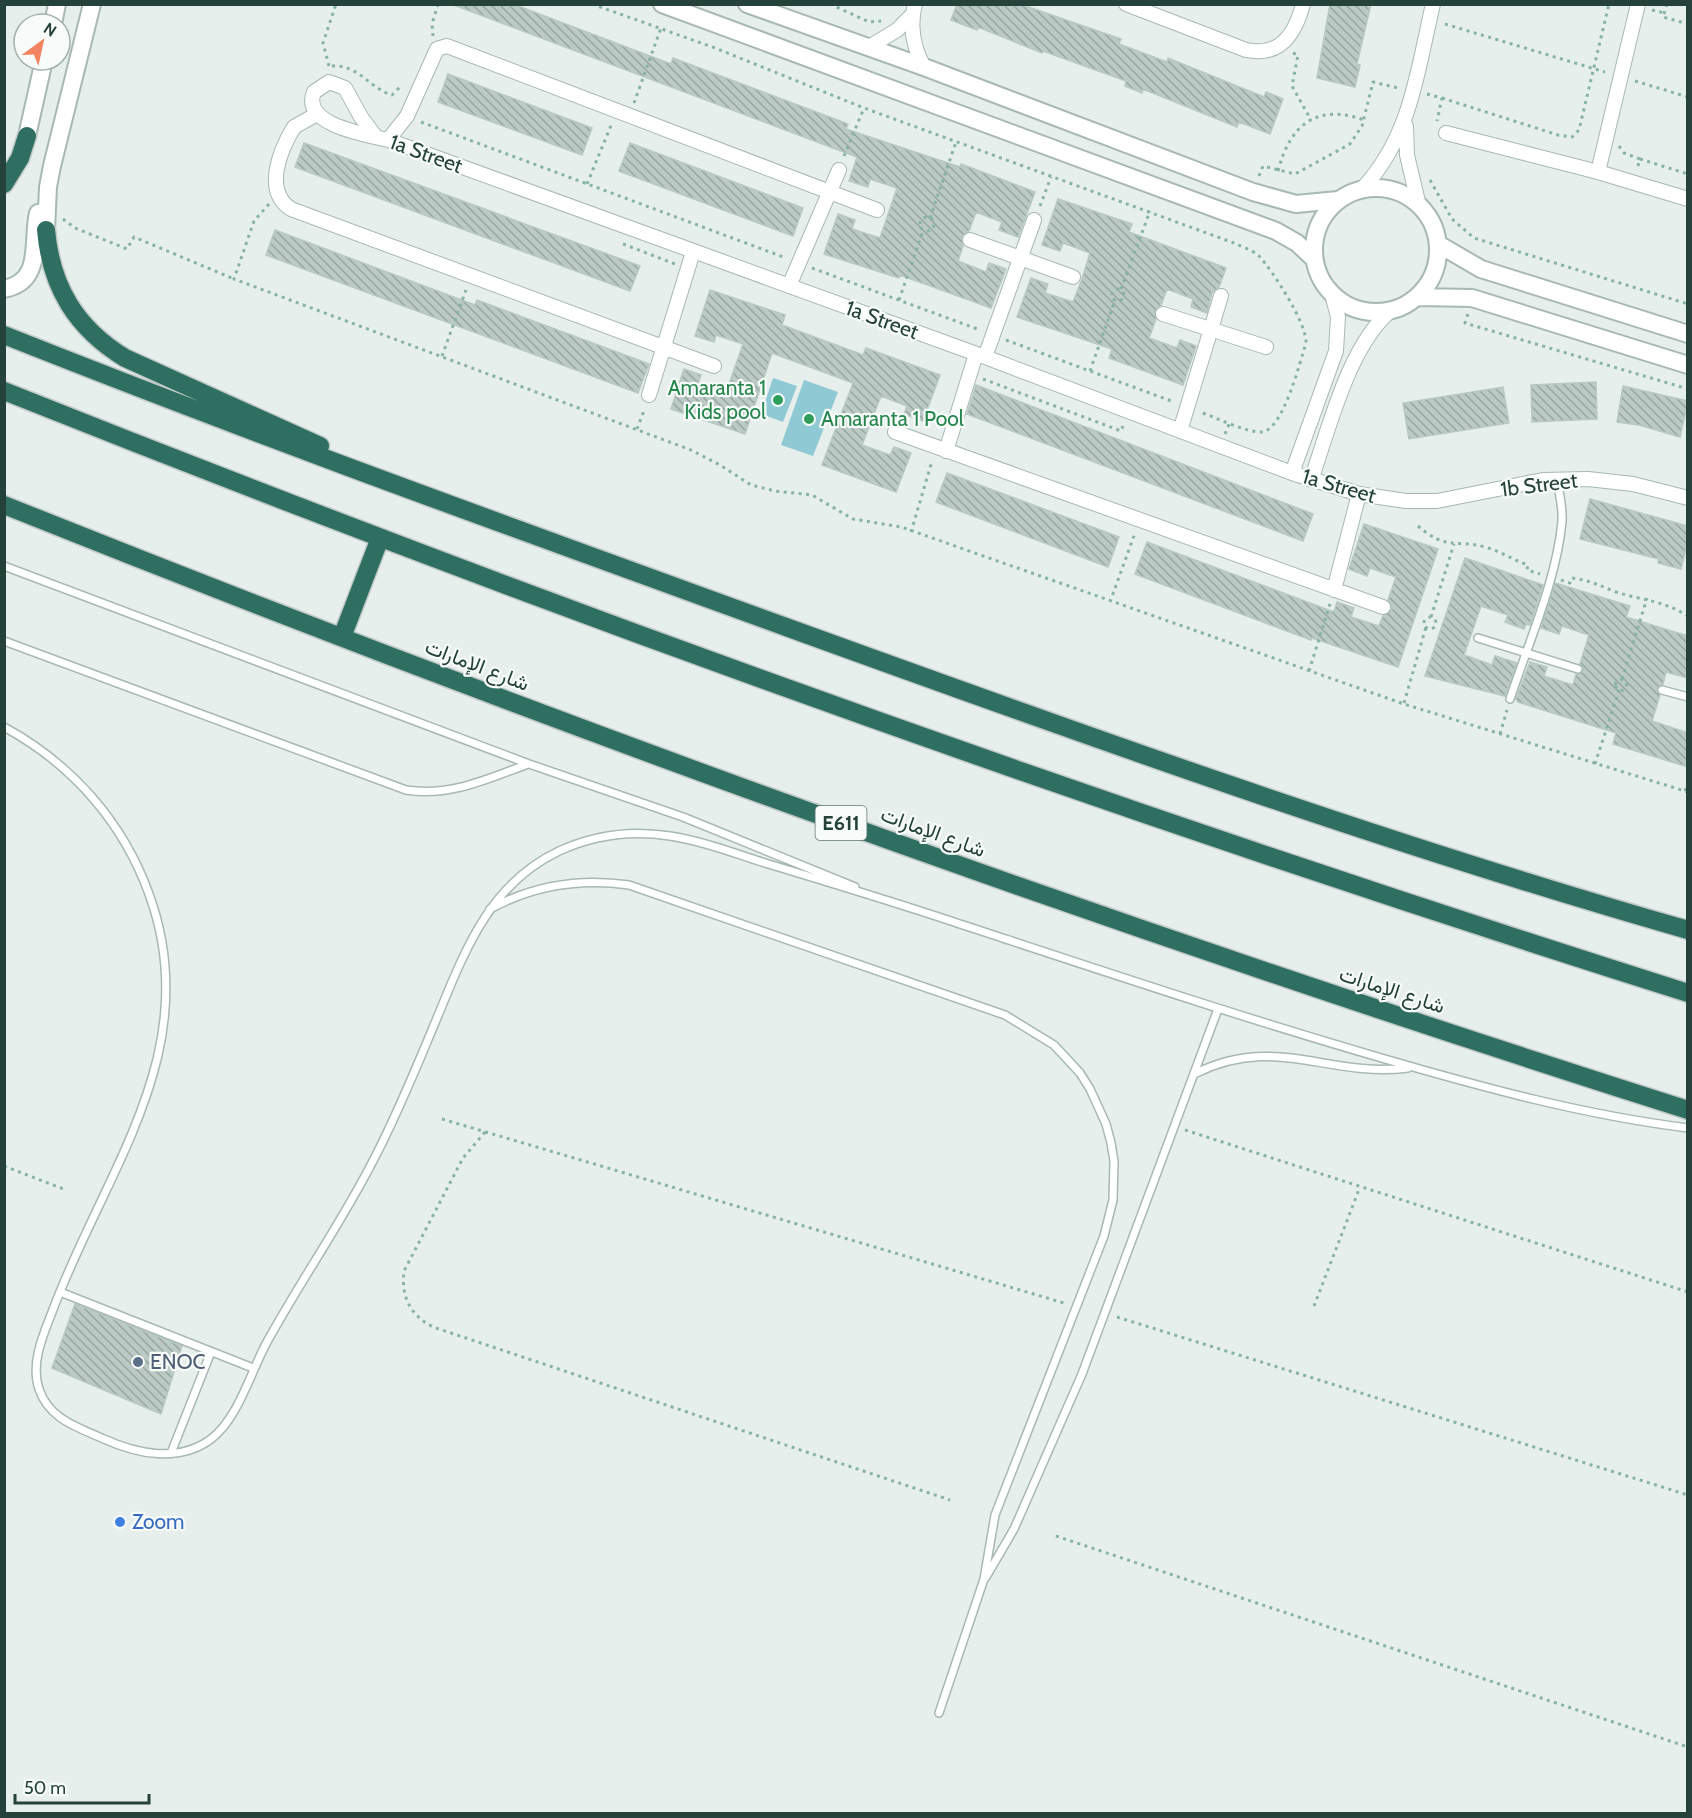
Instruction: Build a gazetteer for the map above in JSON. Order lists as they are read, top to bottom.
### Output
{
  "streets": {
    "highway": ["شارع الإمارات", "E611"],
    "street": ["1a Street", "1b Street"]
  },
  "crossings": [
    ["1a Street", "1b Street"]
  ],
  "places": [
    "Amaranta 1 Kids pool",
    "Amaranta 1 Pool",
    "ENOC",
    "Zoom"
  ],
  "scale_bar": "50 m",
  "north": "top right"
}
